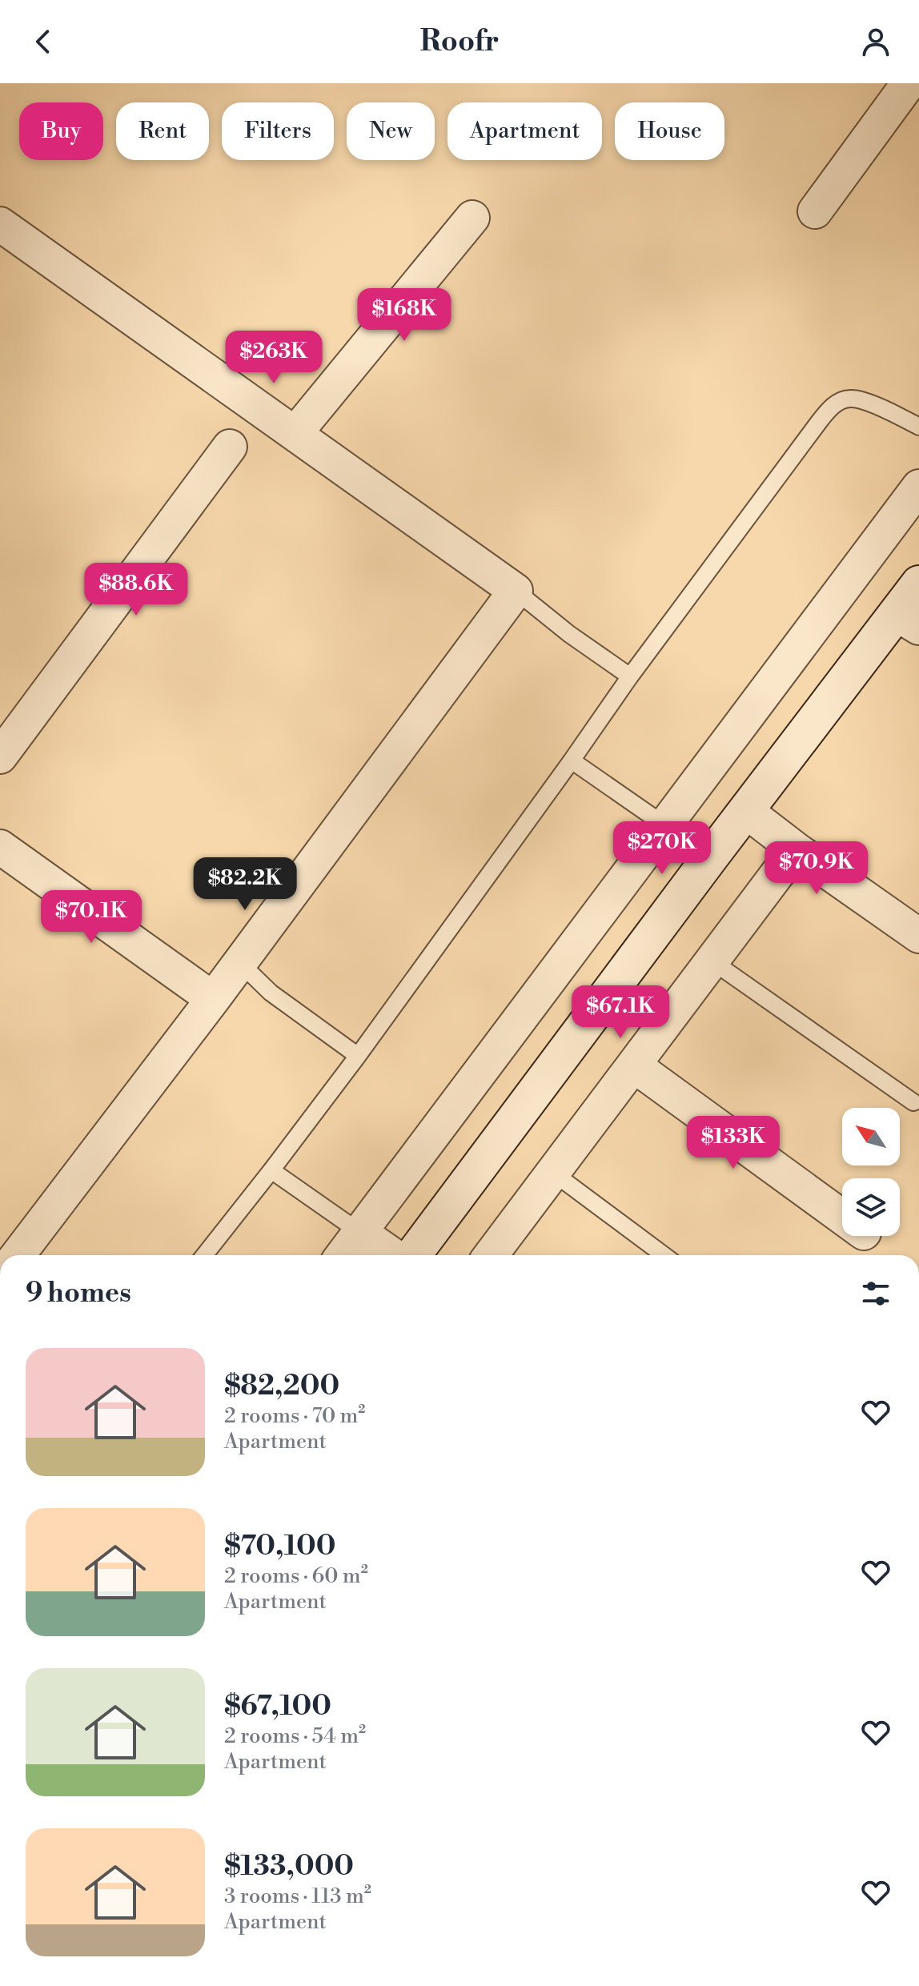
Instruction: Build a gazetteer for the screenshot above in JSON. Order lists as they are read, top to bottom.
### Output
{
  "north": "top left",
  "page": {
    "header": "Roofr",
    "chip": [
      "Buy",
      "Rent",
      "Filters",
      "New",
      "Apartment",
      "House"
    ],
    "price": [
      "$168K",
      "$263K",
      "$88.6K",
      "$270K",
      "$70.9K",
      "$82.2K",
      "$70.1K",
      "$67.1K",
      "$133K"
    ],
    "heading": "9 homes",
    "list": [
      {
        "name": "$82,200",
        "note": "2 rooms · 70 m² · Apartment"
      },
      {
        "name": "$70,100",
        "note": "2 rooms · 60 m² · Apartment"
      },
      {
        "name": "$67,100",
        "note": "2 rooms · 54 m² · Apartment"
      },
      {
        "name": "$133,000",
        "note": "3 rooms · 113 m² · Apartment"
      }
    ]
  }
}
